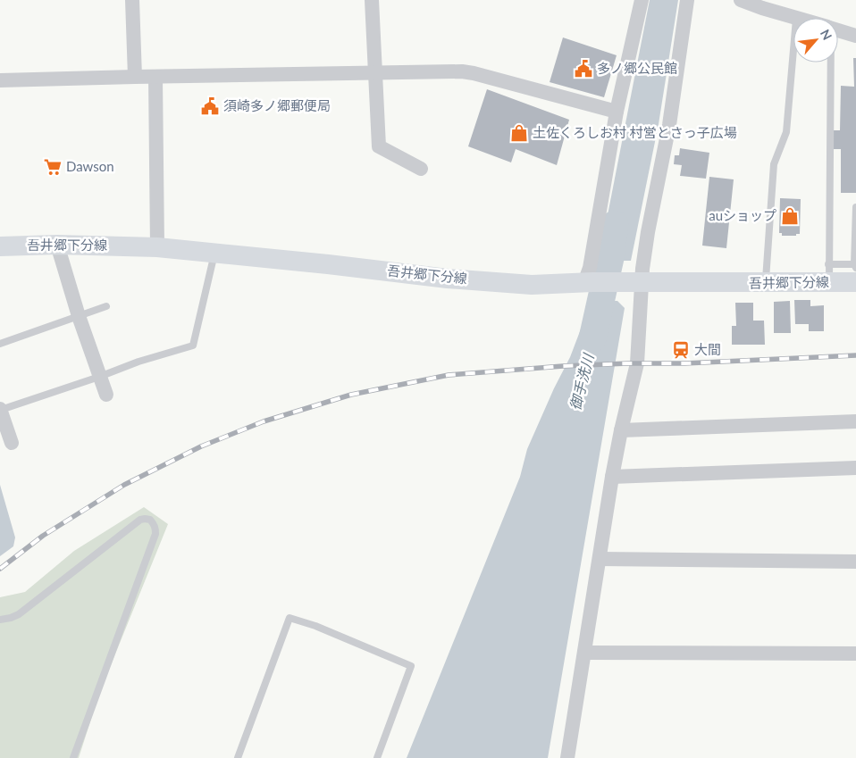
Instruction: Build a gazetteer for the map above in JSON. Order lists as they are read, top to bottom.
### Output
{
  "streets": {
    "main road": ["吾井郷下分線"]
  },
  "water": ["御手洗川"],
  "places": {
    "public building": ["多ノ郷公民館", "須崎多ノ郷郵便局"],
    "shop": ["土佐くろしお村 村営とさっ子広場", "auショップ"],
    "supermarket": ["Dawson"],
    "station": ["大間"]
  },
  "north": "top right"
}
